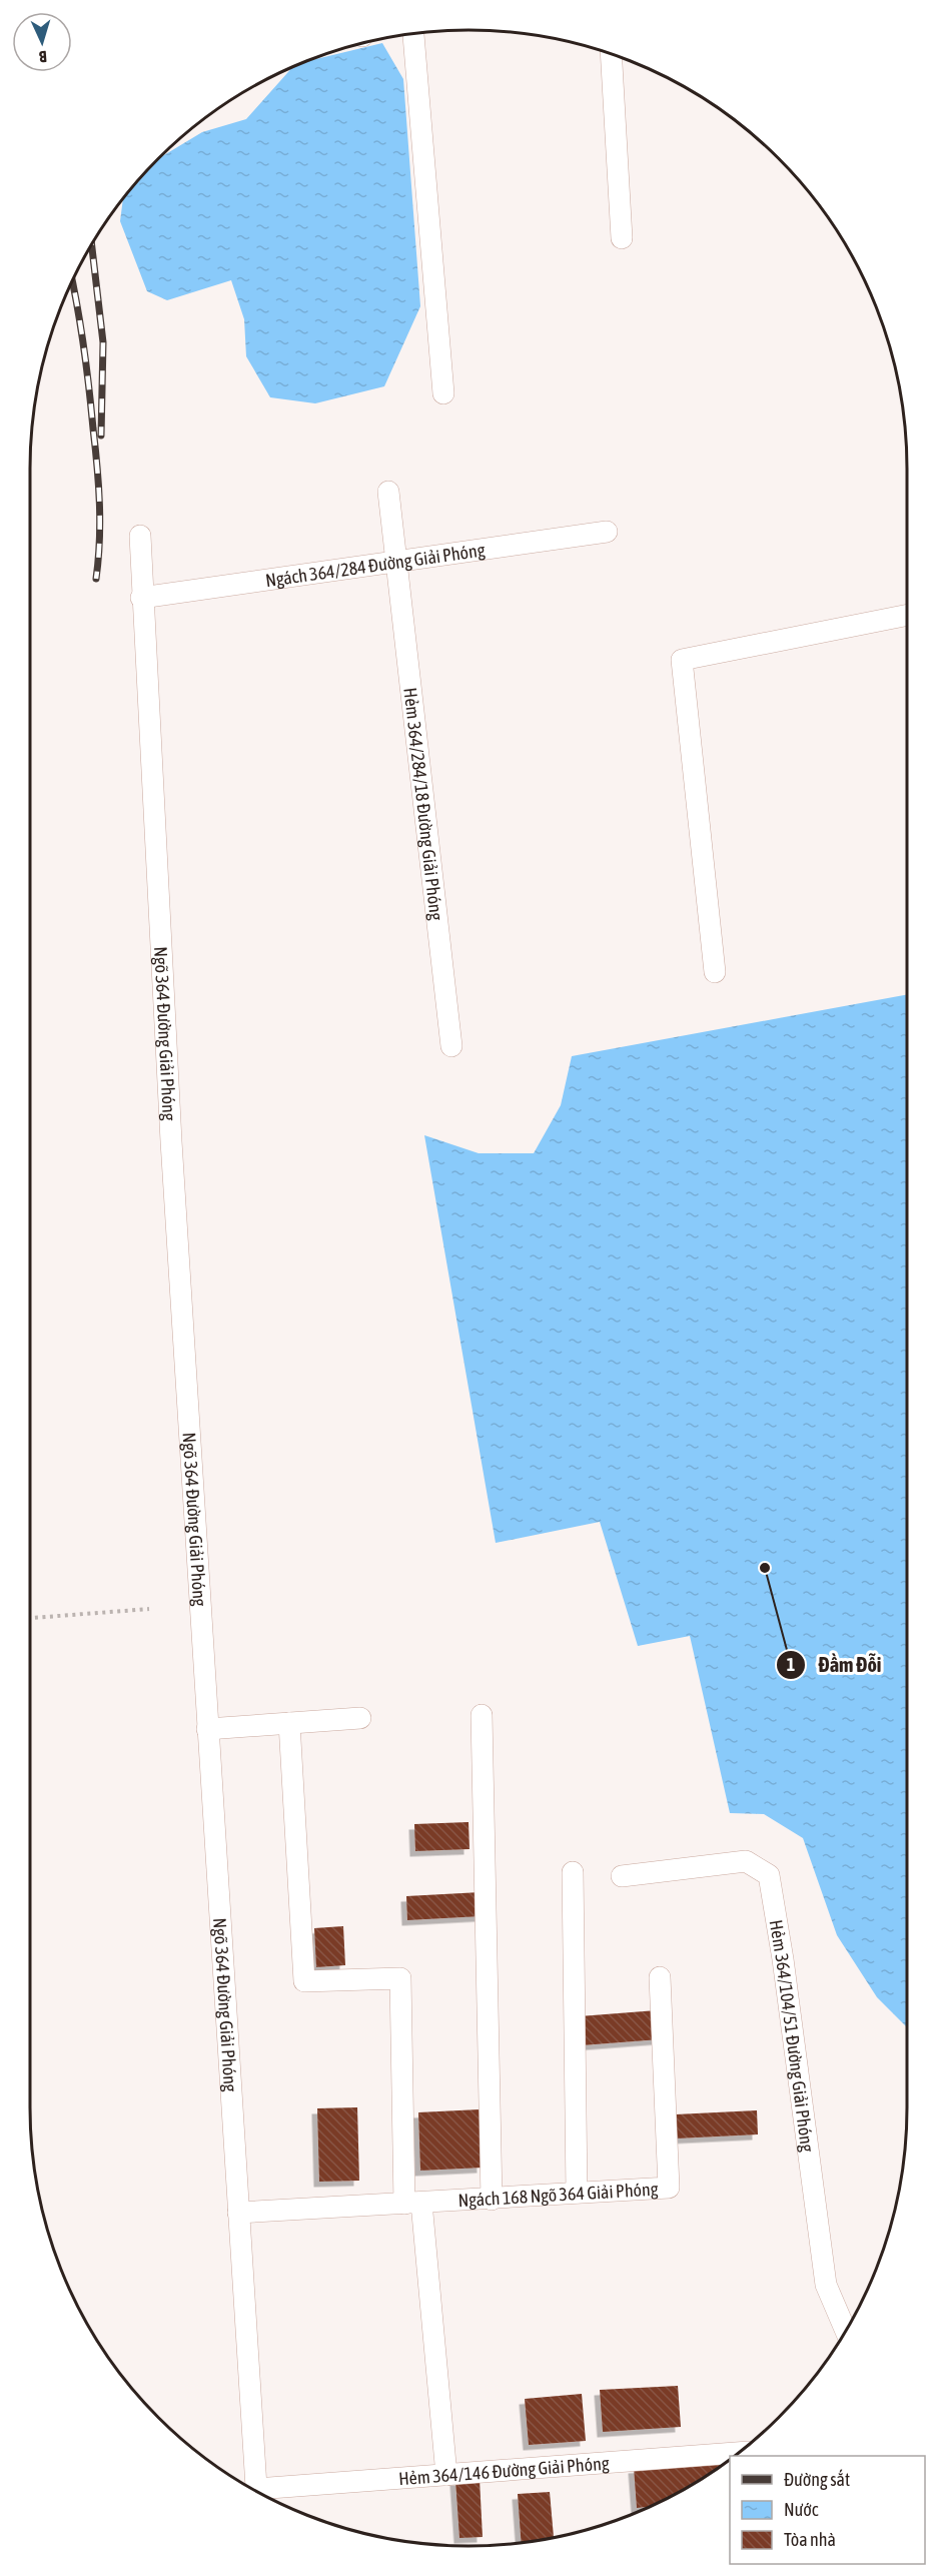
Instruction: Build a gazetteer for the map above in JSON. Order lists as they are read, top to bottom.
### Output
{
  "streets": {
    "lane": [
      "Ngách 364/284 Đường Giải Phóng",
      "Hẻm 364/284/18 Đường Giải Phóng",
      "Ngõ 364 Đường Giải Phóng",
      "Hẻm 364/104/51 Đường Giải Phóng",
      "Ngách 168 Ngõ 364 Giải Phóng",
      "Hẻm 364/146 Đường Giải Phóng"
    ]
  },
  "crossings": [
    ["Ngách 364/284 Đường Giải Phóng", "Hẻm 364/284/18 Đường Giải Phóng"],
    ["Ngách 364/284 Đường Giải Phóng", "Ngõ 364 Đường Giải Phóng"],
    ["Ngõ 364 Đường Giải Phóng", "Ngách 168 Ngõ 364 Giải Phóng"]
  ],
  "places": ["Đầm Đỗi"],
  "legend": ["Đường sắt", "Nước", "Tòa nhà"],
  "north": "bottom"
}
